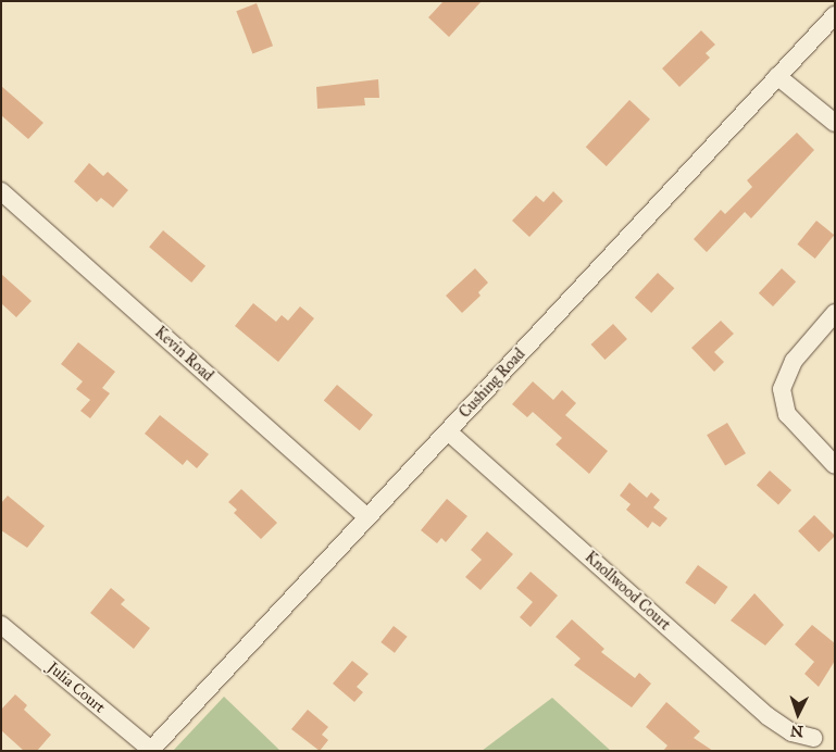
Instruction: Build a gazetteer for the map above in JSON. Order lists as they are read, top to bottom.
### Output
{
  "streets": {
    "street": [
      "Kevin Road",
      "Cushing Road",
      "Knollwood Court",
      "Julia Court"
    ]
  },
  "crossings": [
    ["Kevin Road", "Cushing Road"],
    ["Cushing Road", "Knollwood Court"],
    ["Cushing Road", "Julia Court"]
  ],
  "north": "bottom"
}
